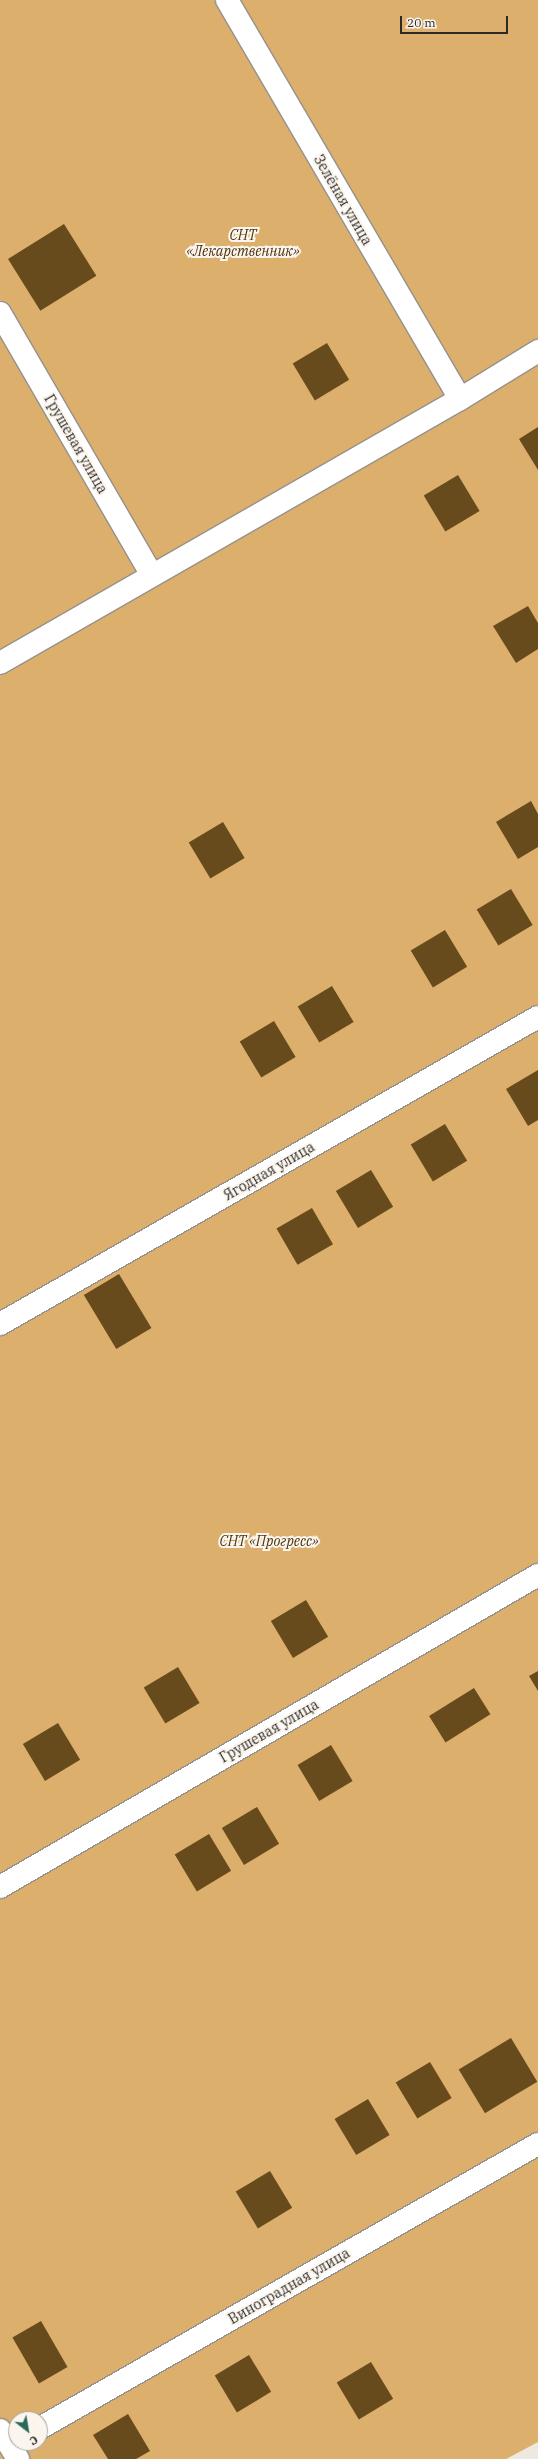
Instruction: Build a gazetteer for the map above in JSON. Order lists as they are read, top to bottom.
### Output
{
  "streets": {
    "street": [
      "Зелёная улица",
      "Грушевая улица",
      "Ягодная улица",
      "Виноградная улица"
    ]
  },
  "parks": ["СНТ «Лекарственник»", "СНТ «Прогресс»"],
  "scale_bar": "20 m",
  "north": "bottom right"
}
